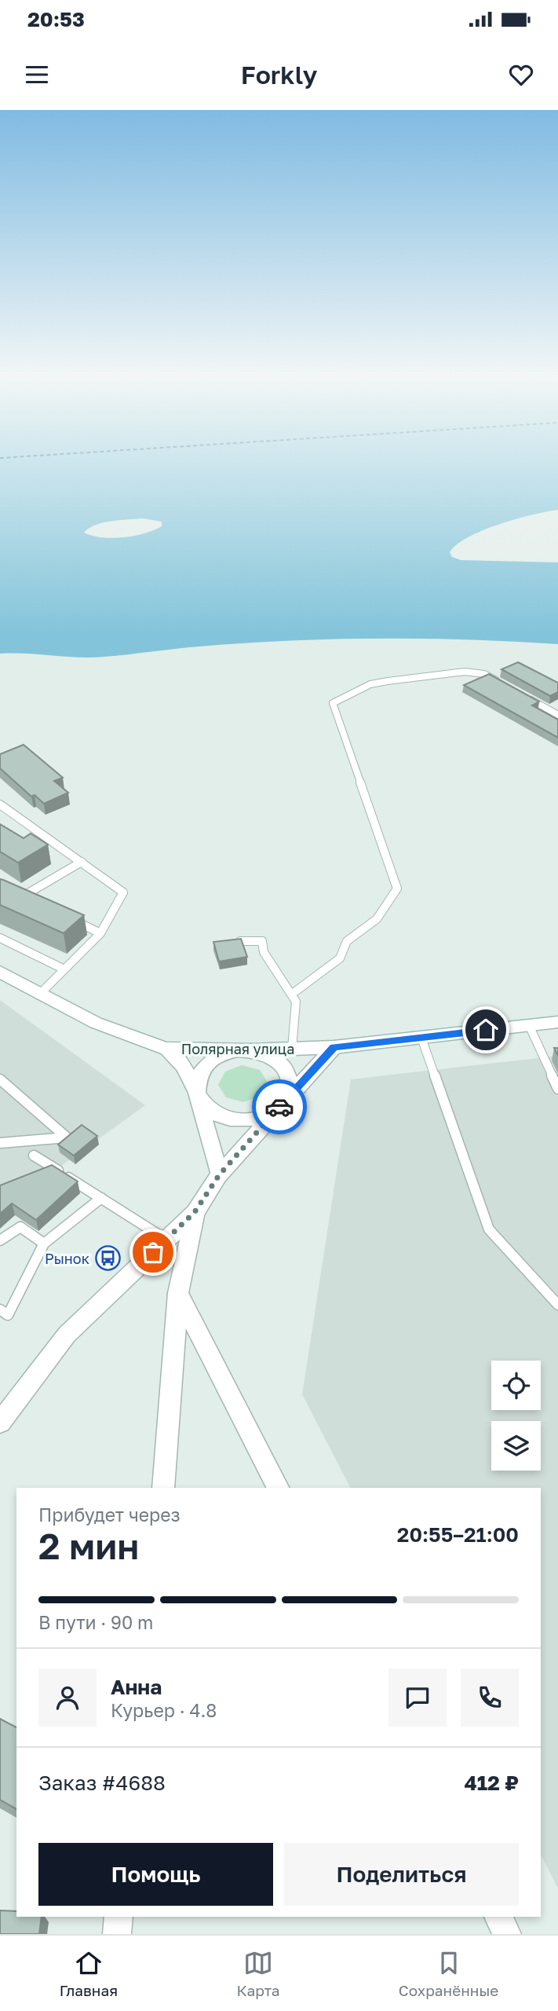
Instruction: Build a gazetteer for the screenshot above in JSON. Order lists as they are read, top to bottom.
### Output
{
  "streets": {
    "street": ["Полярная улица"]
  },
  "places": {
    "bus stop": ["Рынок"]
  },
  "page": {
    "status": "20:53",
    "header": "Forkly",
    "heading": ["2 мин", "Прибудет через", "20:55–21:00"],
    "panel": [
      "Анна",
      "Курьер · 4.8",
      "Заказ #4688",
      "412 ₽"
    ],
    "bar": "В пути · 90 m",
    "buttons": ["Помощь", "Поделиться"],
    "tabs": ["Главная", "Карта", "Сохранённые"]
  }
}
